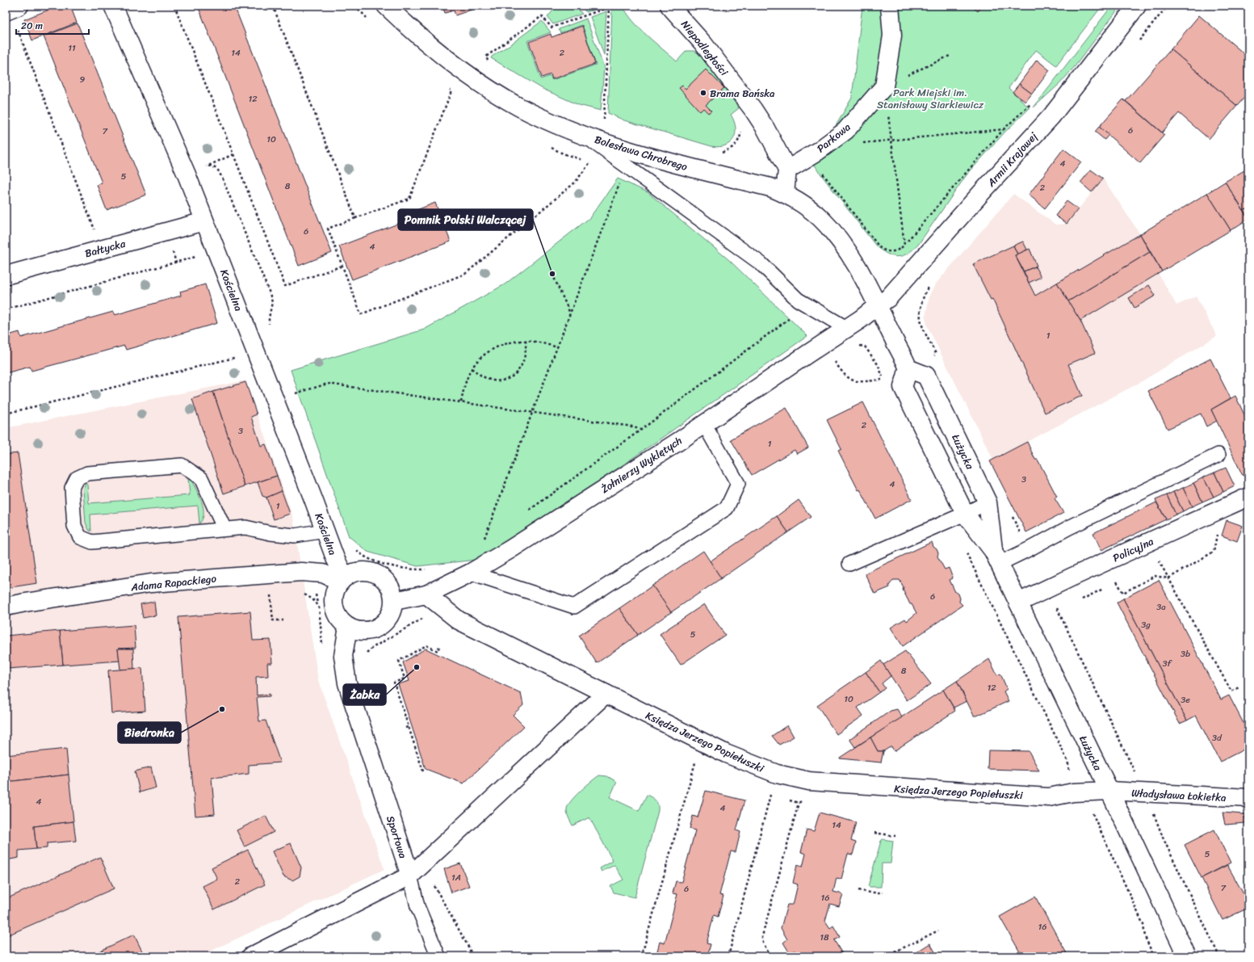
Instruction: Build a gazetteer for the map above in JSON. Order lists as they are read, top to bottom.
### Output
{
  "streets": {
    "street": [
      "Niepodległości",
      "Parkowa",
      "Bolesława Chrobrego",
      "Armii Krajowej",
      "Bałtycka",
      "Kościelna",
      "Łużycka",
      "Żołnierzy Wyklętych",
      "Policyjna",
      "Adama Rapackiego",
      "Księdza Jerzego Popiełuszki",
      "Władysława Łokietka",
      "Sportowa"
    ]
  },
  "crossings": [
    ["Niepodległości", "Parkowa"],
    ["Bolesława Chrobrego", "Armii Krajowej"],
    ["Bolesława Chrobrego", "Żołnierzy Wyklętych"],
    ["Armii Krajowej", "Żołnierzy Wyklętych"],
    ["Bałtycka", "Kościelna"],
    ["Kościelna", "Żołnierzy Wyklętych"],
    ["Kościelna", "Adama Rapackiego"],
    ["Kościelna", "Sportowa"],
    ["Łużycka", "Policyjna"],
    ["Łużycka", "Księdza Jerzego Popiełuszki"],
    ["Łużycka", "Władysława Łokietka"],
    ["Żołnierzy Wyklętych", "Adama Rapackiego"],
    ["Żołnierzy Wyklętych", "Księdza Jerzego Popiełuszki"],
    ["Żołnierzy Wyklętych", "Sportowa"],
    ["Adama Rapackiego", "Sportowa"],
    ["Księdza Jerzego Popiełuszki", "Władysława Łokietka"]
  ],
  "parks": ["Park Miejski im. Stanisławy Siarkiewicz"],
  "places": [
    "Brama Bańska",
    "Pomnik Polski Walczącej",
    "Żabka",
    "Biedronka"
  ],
  "house_numbers": [
    "11",
    "14",
    "2",
    "9",
    "12",
    "6",
    "7",
    "10",
    "4",
    "5",
    "8",
    "2",
    "6",
    "4",
    "1",
    "2",
    "3",
    "1",
    "3",
    "4",
    "1",
    "6",
    "3a",
    "3g",
    "5",
    "3b",
    "3f",
    "8",
    "12",
    "10",
    "3e",
    "3d",
    "4",
    "4",
    "14",
    "5",
    "1A",
    "2",
    "7",
    "6",
    "16",
    "16",
    "18"
  ],
  "scale_bar": "20 m"
}
